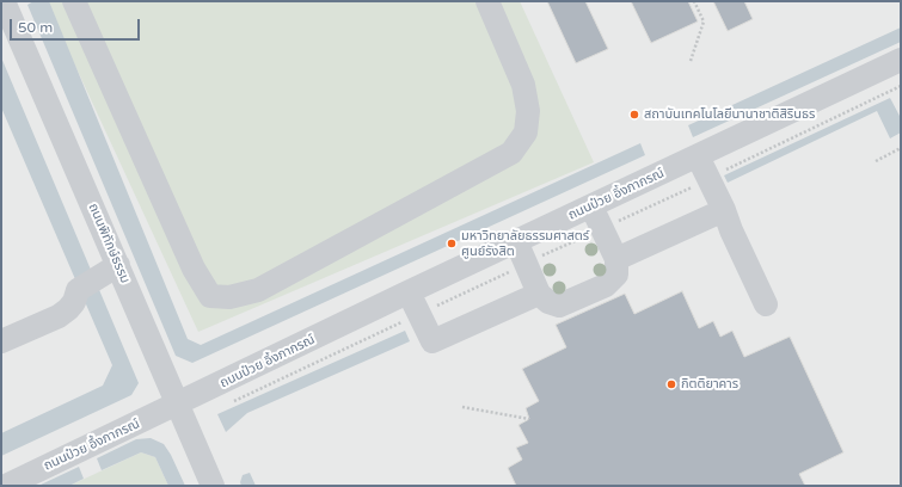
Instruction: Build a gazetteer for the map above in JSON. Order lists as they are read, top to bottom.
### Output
{
  "streets": {
    "street": ["ถนนป๋วย อิ้งภากรณ์", "ถนนพิทักษ์ธรรม", "ถนนป๋วย อึ้งภากรณ์"]
  },
  "crossings": [
    ["ถนนป๋วย อิ้งภากรณ์", "ถนนพิทักษ์ธรรม"],
    ["ถนนป๋วย อิ้งภากรณ์", "ถนนป๋วย อึ้งภากรณ์"],
    ["ถนนพิทักษ์ธรรม", "ถนนป๋วย อึ้งภากรณ์"]
  ],
  "places": ["สถาบันเทคโนโลยีนานาชาติสิรินธร", "มหาวิทยาลัยธรรมศาสตร์ ศูนย์รังสิต", "กิตติยาคาร"],
  "scale_bar": "50 m"
}
